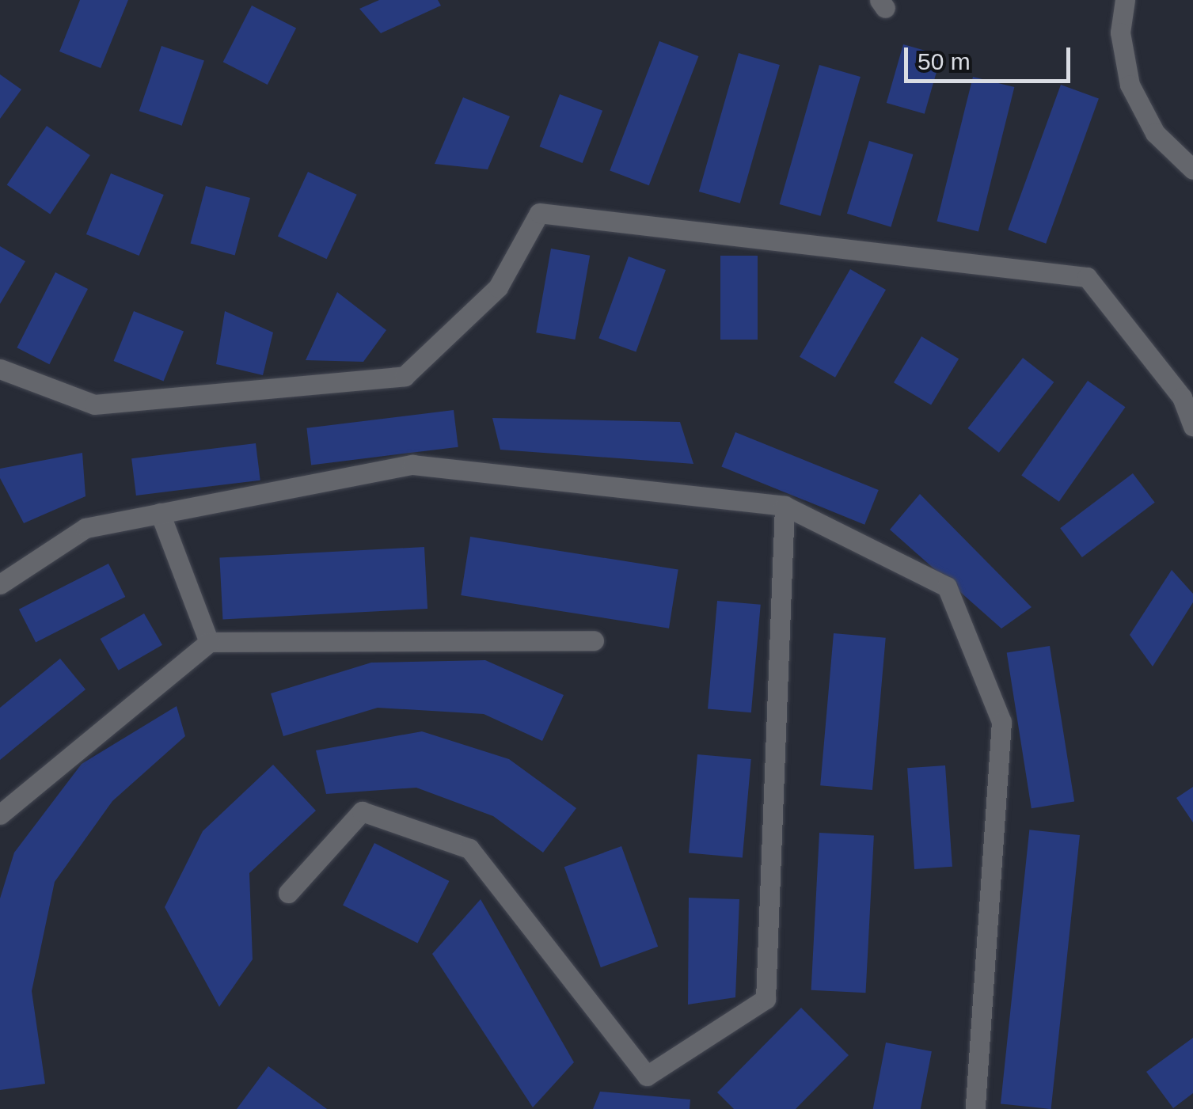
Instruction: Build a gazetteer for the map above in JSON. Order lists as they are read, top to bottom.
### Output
{
  "scale_bar": "50 m"
}
